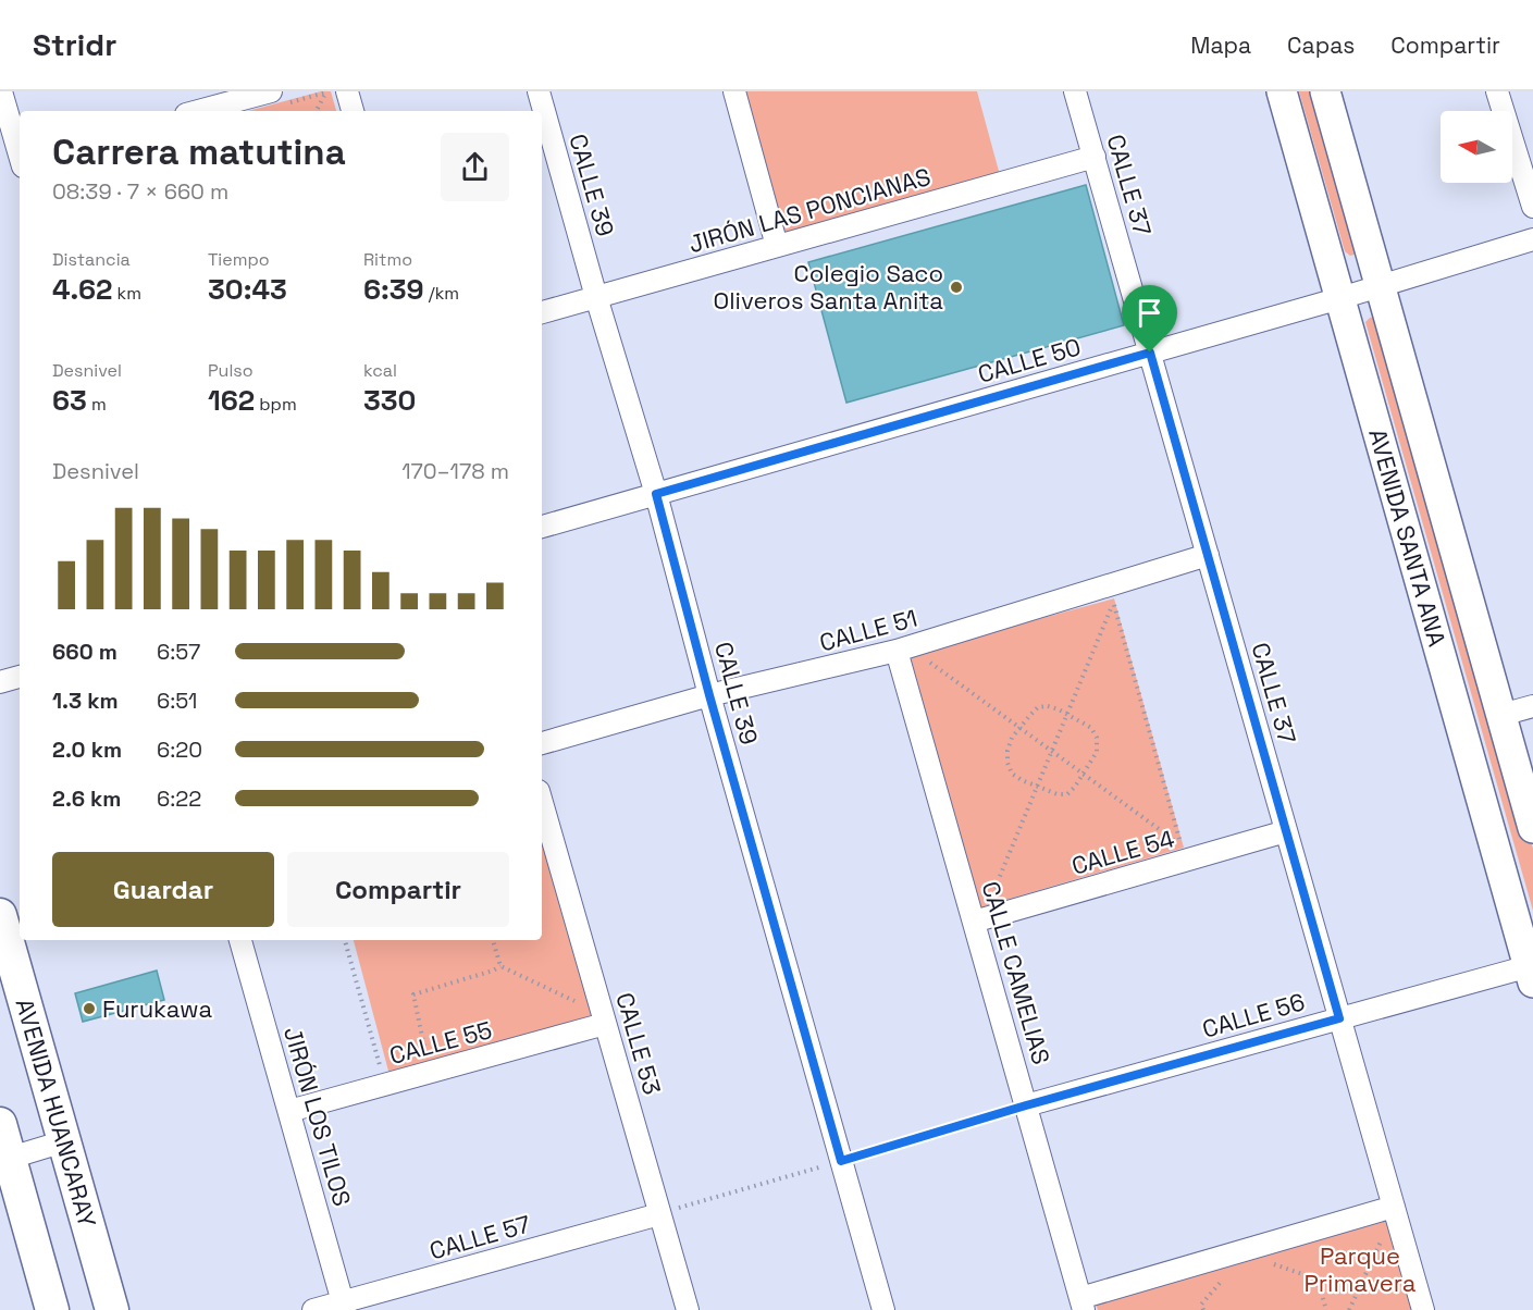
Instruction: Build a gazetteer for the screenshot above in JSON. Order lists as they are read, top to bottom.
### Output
{
  "streets": {
    "main road": ["AVENIDA HUANCARAY"],
    "street": [
      "CALLE 39",
      "CALLE 37",
      "JIRÓN LAS PONCIANAS",
      "CALLE 50",
      "AVENIDA SANTA ANA",
      "CALLE 51",
      "CALLE 54",
      "CALLE CAMELIAS",
      "CALLE 56",
      "CALLE 55",
      "CALLE 53",
      "JIRÓN LOS TILOS",
      "CALLE 57"
    ]
  },
  "crossings": [
    ["CALLE 39", "JIRÓN LAS PONCIANAS"],
    ["CALLE 39", "CALLE 50"],
    ["CALLE 39", "CALLE 51"],
    ["CALLE 37", "JIRÓN LAS PONCIANAS"],
    ["CALLE 37", "CALLE 50"],
    ["CALLE 37", "CALLE 51"],
    ["CALLE 37", "CALLE 54"],
    ["CALLE 37", "CALLE 56"],
    ["CALLE 50", "AVENIDA SANTA ANA"],
    ["AVENIDA SANTA ANA", "CALLE 56"],
    ["CALLE 51", "CALLE CAMELIAS"],
    ["CALLE 54", "CALLE CAMELIAS"],
    ["CALLE CAMELIAS", "CALLE 56"],
    ["CALLE 55", "CALLE 53"],
    ["CALLE 55", "JIRÓN LOS TILOS"],
    ["CALLE 53", "CALLE 57"],
    ["JIRÓN LOS TILOS", "CALLE 57"]
  ],
  "parks": ["Parque Primavera"],
  "places": ["Colegio Saco Oliveros Santa Anita", "Furukawa"],
  "north": "left",
  "page": {
    "header": "Stridr",
    "nav": ["Mapa", "Capas", "Compartir"],
    "heading": ["Carrera matutina", "08:39 · 7 × 660 m"],
    "stats": [
      ["Distancia", "4.62 km"],
      ["Tiempo", "30:43"],
      ["Ritmo", "6:39 /km"],
      ["Desnivel", "63 m"],
      ["Pulso", "162 bpm"],
      ["kcal", "330"]
    ],
    "chart": ["Desnivel", "170–178 m"],
    "list": [
      {
        "name": "660 m",
        "note": "6:57"
      },
      {
        "name": "1.3 km",
        "note": "6:51"
      },
      {
        "name": "2.0 km",
        "note": "6:20"
      },
      {
        "name": "2.6 km",
        "note": "6:22"
      }
    ],
    "buttons": ["Guardar", "Compartir"]
  }
}
